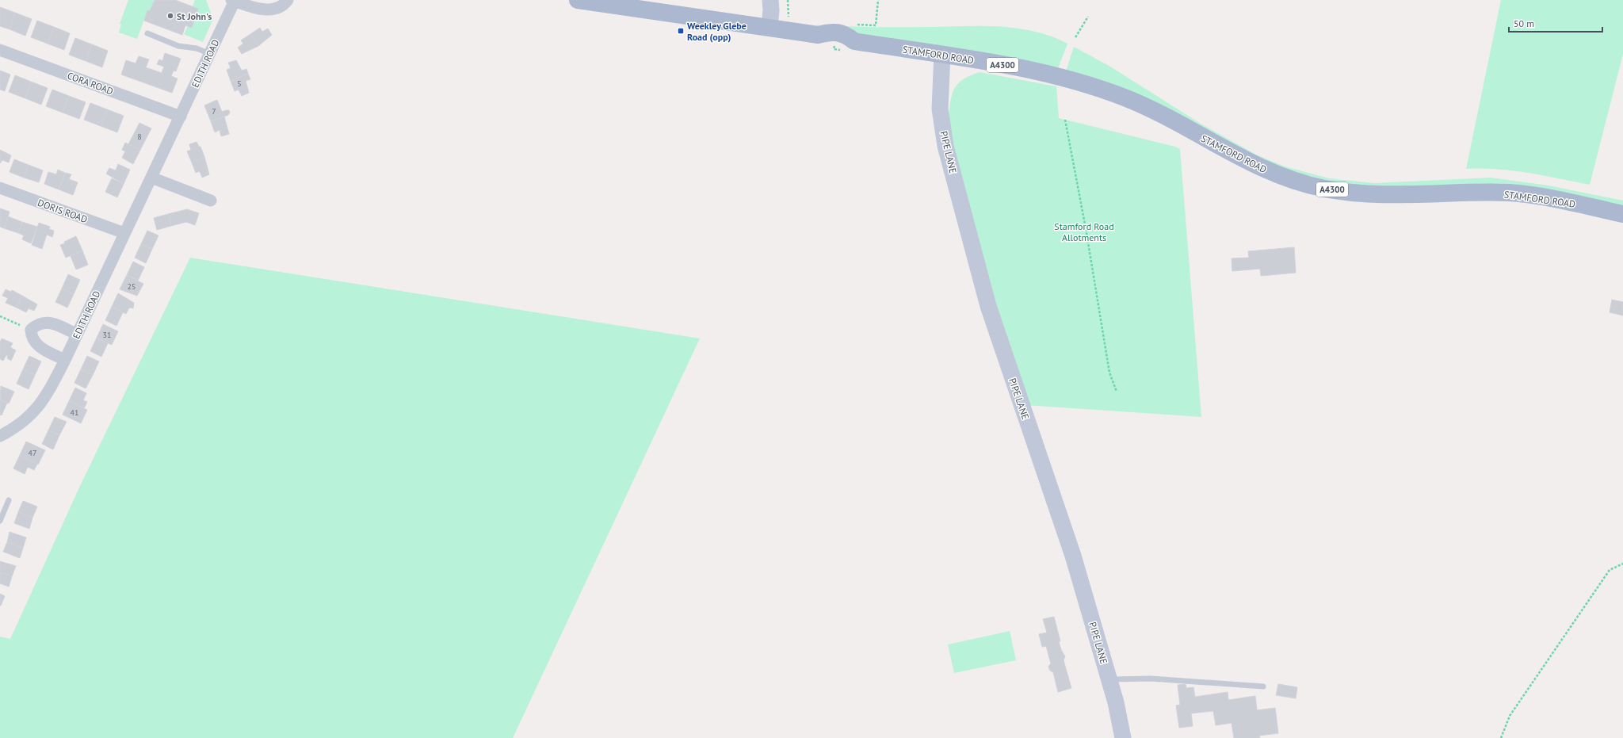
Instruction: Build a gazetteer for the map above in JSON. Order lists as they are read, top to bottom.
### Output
{
  "streets": {
    "main road": ["STAMFORD ROAD", "A4300"],
    "street": [
      "EDITH ROAD",
      "CORA ROAD",
      "PIPE LANE",
      "DORIS ROAD"
    ]
  },
  "crossings": [
    ["STAMFORD ROAD", "PIPE LANE"],
    ["EDITH ROAD", "CORA ROAD"],
    ["EDITH ROAD", "DORIS ROAD"]
  ],
  "parks": ["Stamford Road Allotments"],
  "places": {
    "other": ["St John's"],
    "transit": ["Weekley Glebe Road (opp)"]
  },
  "house_numbers": [
    "5",
    "7",
    "8",
    "25",
    "31",
    "41",
    "47"
  ],
  "scale_bar": "50 m"
}
